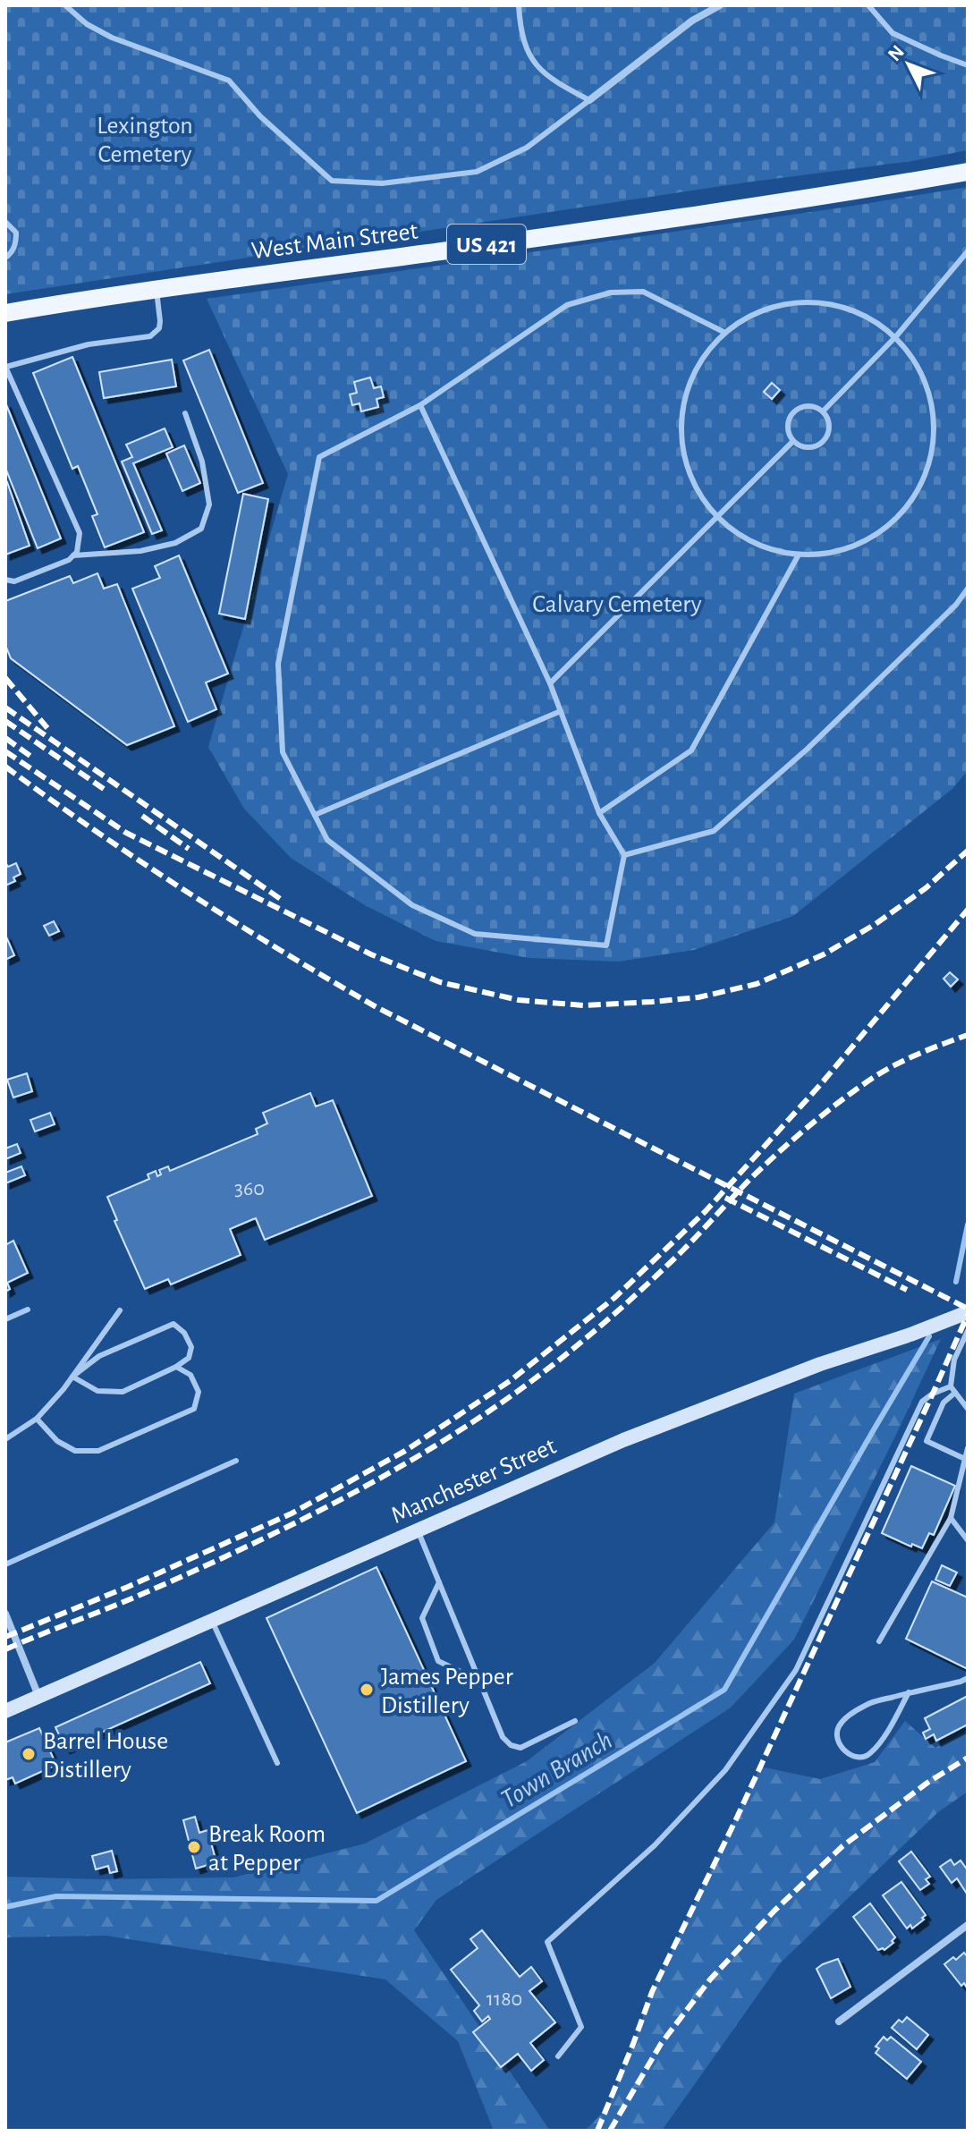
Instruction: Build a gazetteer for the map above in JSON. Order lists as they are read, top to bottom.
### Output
{
  "streets": {
    "main road": ["West Main Street", "US 421", "Manchester Street"]
  },
  "water": ["Town Branch"],
  "parks": ["Lexington Cemetery", "Calvary Cemetery"],
  "places": ["James Pepper Distillery", "Barrel House Distillery", "Break Room at Pepper"],
  "house_numbers": ["360", "1180"],
  "north": "top left"
}
